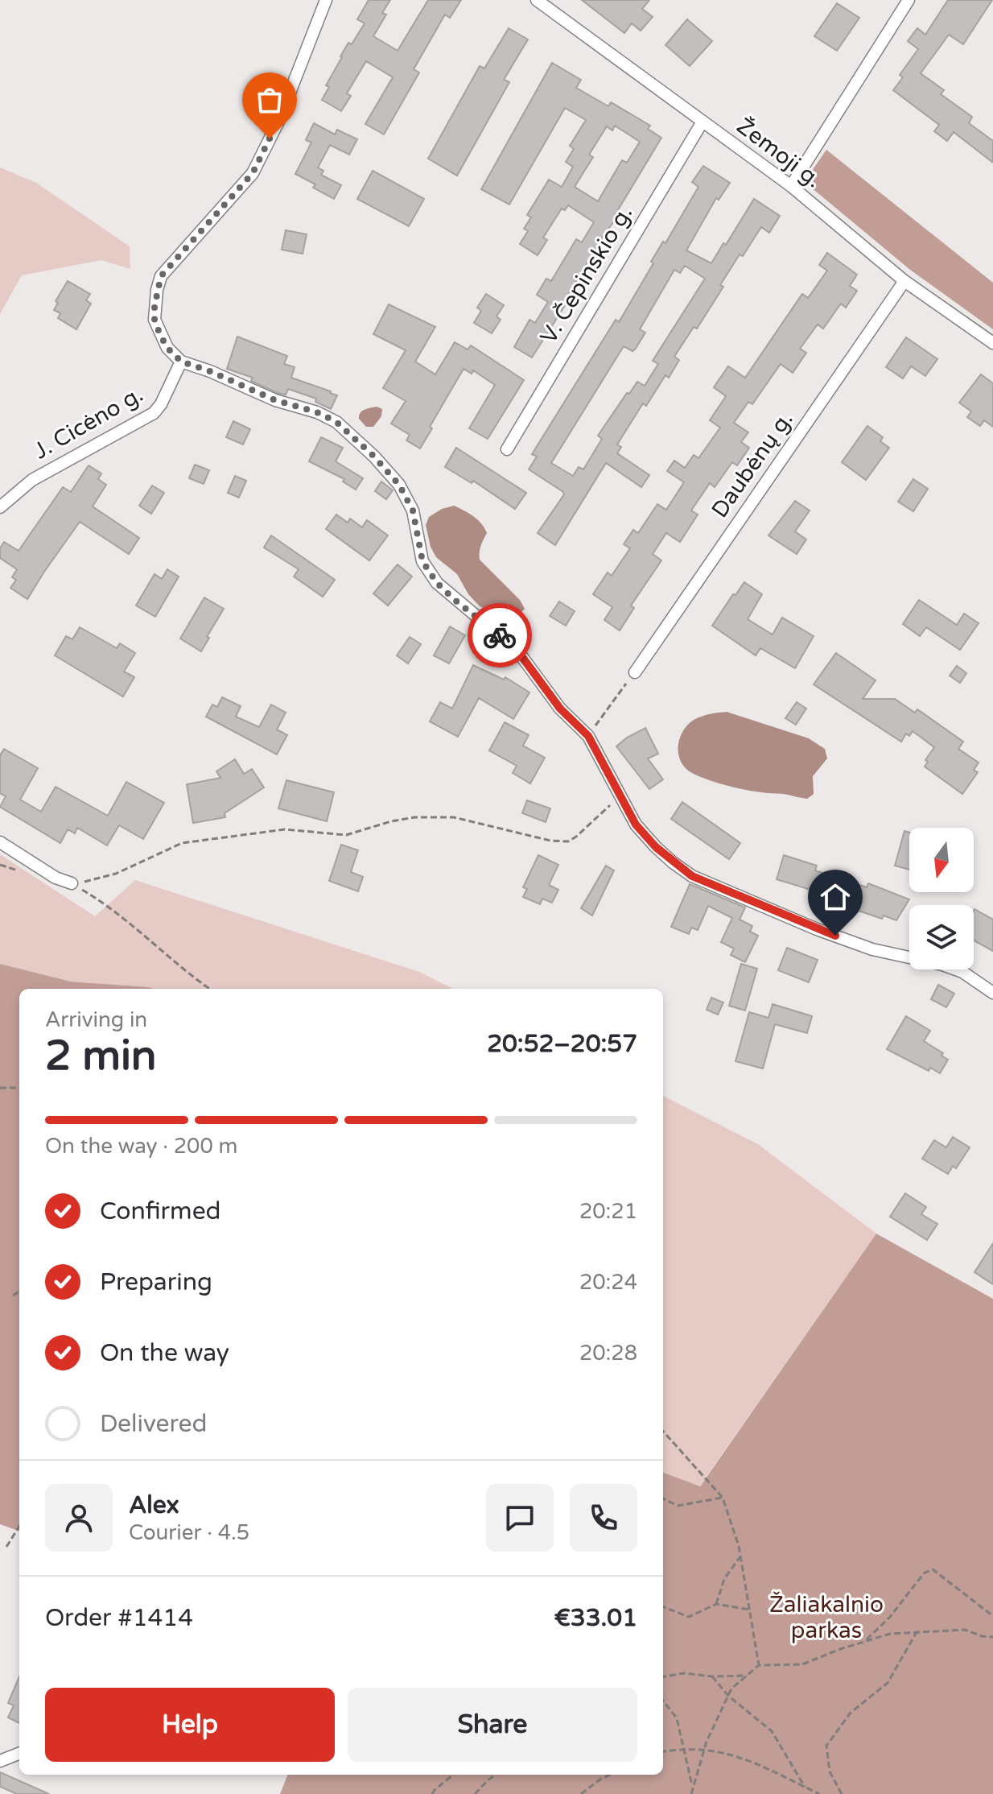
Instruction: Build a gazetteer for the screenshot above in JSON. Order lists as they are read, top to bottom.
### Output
{
  "streets": {
    "street": [
      "Žemoji g.",
      "V. Čepinskio g.",
      "J. Cicėno g.",
      "Daubėnų g."
    ]
  },
  "crossings": [
    ["Žemoji g.", "V. Čepinskio g."],
    ["Žemoji g.", "Daubėnų g."]
  ],
  "parks": ["Žaliakalnio parkas"],
  "north": "bottom",
  "page": {
    "heading": ["2 min", "Arriving in", "20:52–20:57"],
    "panel": [
      "Alex",
      "Courier · 4.5",
      "Order #1414",
      "€33.01"
    ],
    "bar": "On the way · 200 m",
    "list": [
      ["Confirmed", "20:21"],
      ["Preparing", "20:24"],
      ["On the way", "20:28"],
      "Delivered"
    ],
    "buttons": ["Help", "Share"]
  }
}
